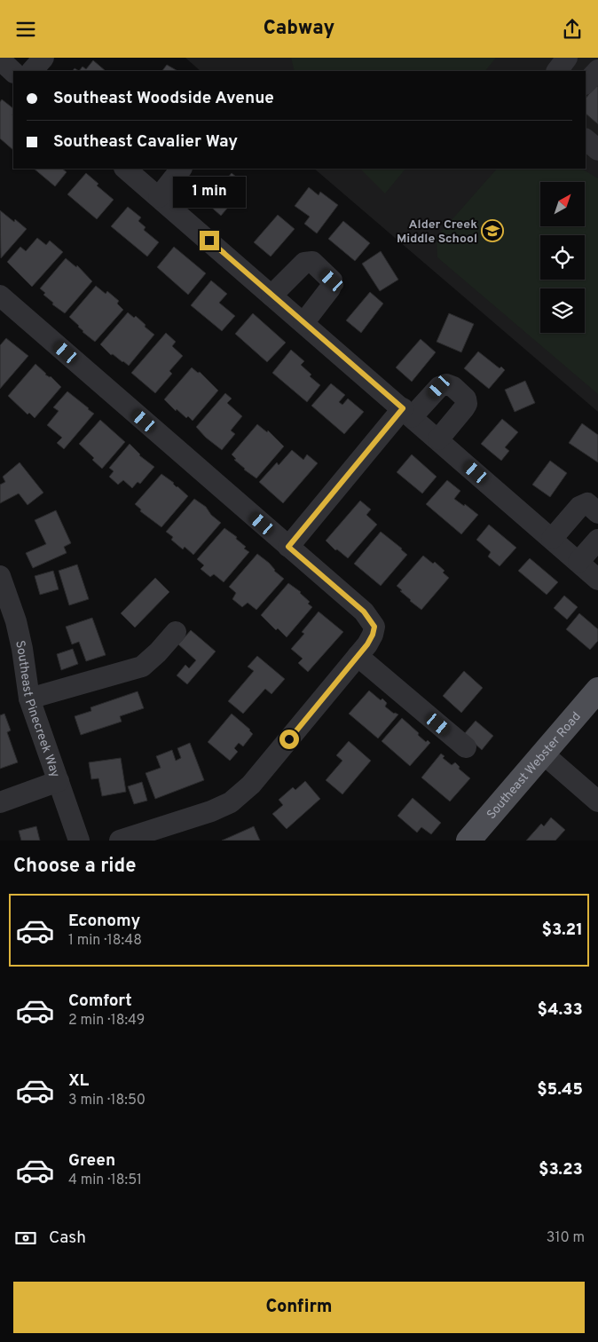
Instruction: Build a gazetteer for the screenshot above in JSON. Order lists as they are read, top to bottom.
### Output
{
  "streets": {
    "main road": ["Southeast Webster Road"],
    "street": ["Southeast Pinecreek Way"]
  },
  "places": {
    "school or university": ["Alder Creek Middle School"]
  },
  "north": "top right",
  "page": {
    "header": "Cabway",
    "banner": ["Southeast Woodside Avenue", "Southeast Cavalier Way"],
    "bubble": "1 min",
    "heading": "Choose a ride",
    "list": [
      {
        "name": "Economy",
        "note": "1 min · 18:48",
        "value": "$3.21"
      },
      {
        "name": "Comfort",
        "note": "2 min · 18:49",
        "value": "$4.33"
      },
      {
        "name": "XL",
        "note": "3 min · 18:50",
        "value": "$5.45"
      },
      {
        "name": "Green",
        "note": "4 min · 18:51",
        "value": "$3.23"
      }
    ],
    "pay": ["Cash", "310 m"],
    "buttons": "Confirm"
  }
}
